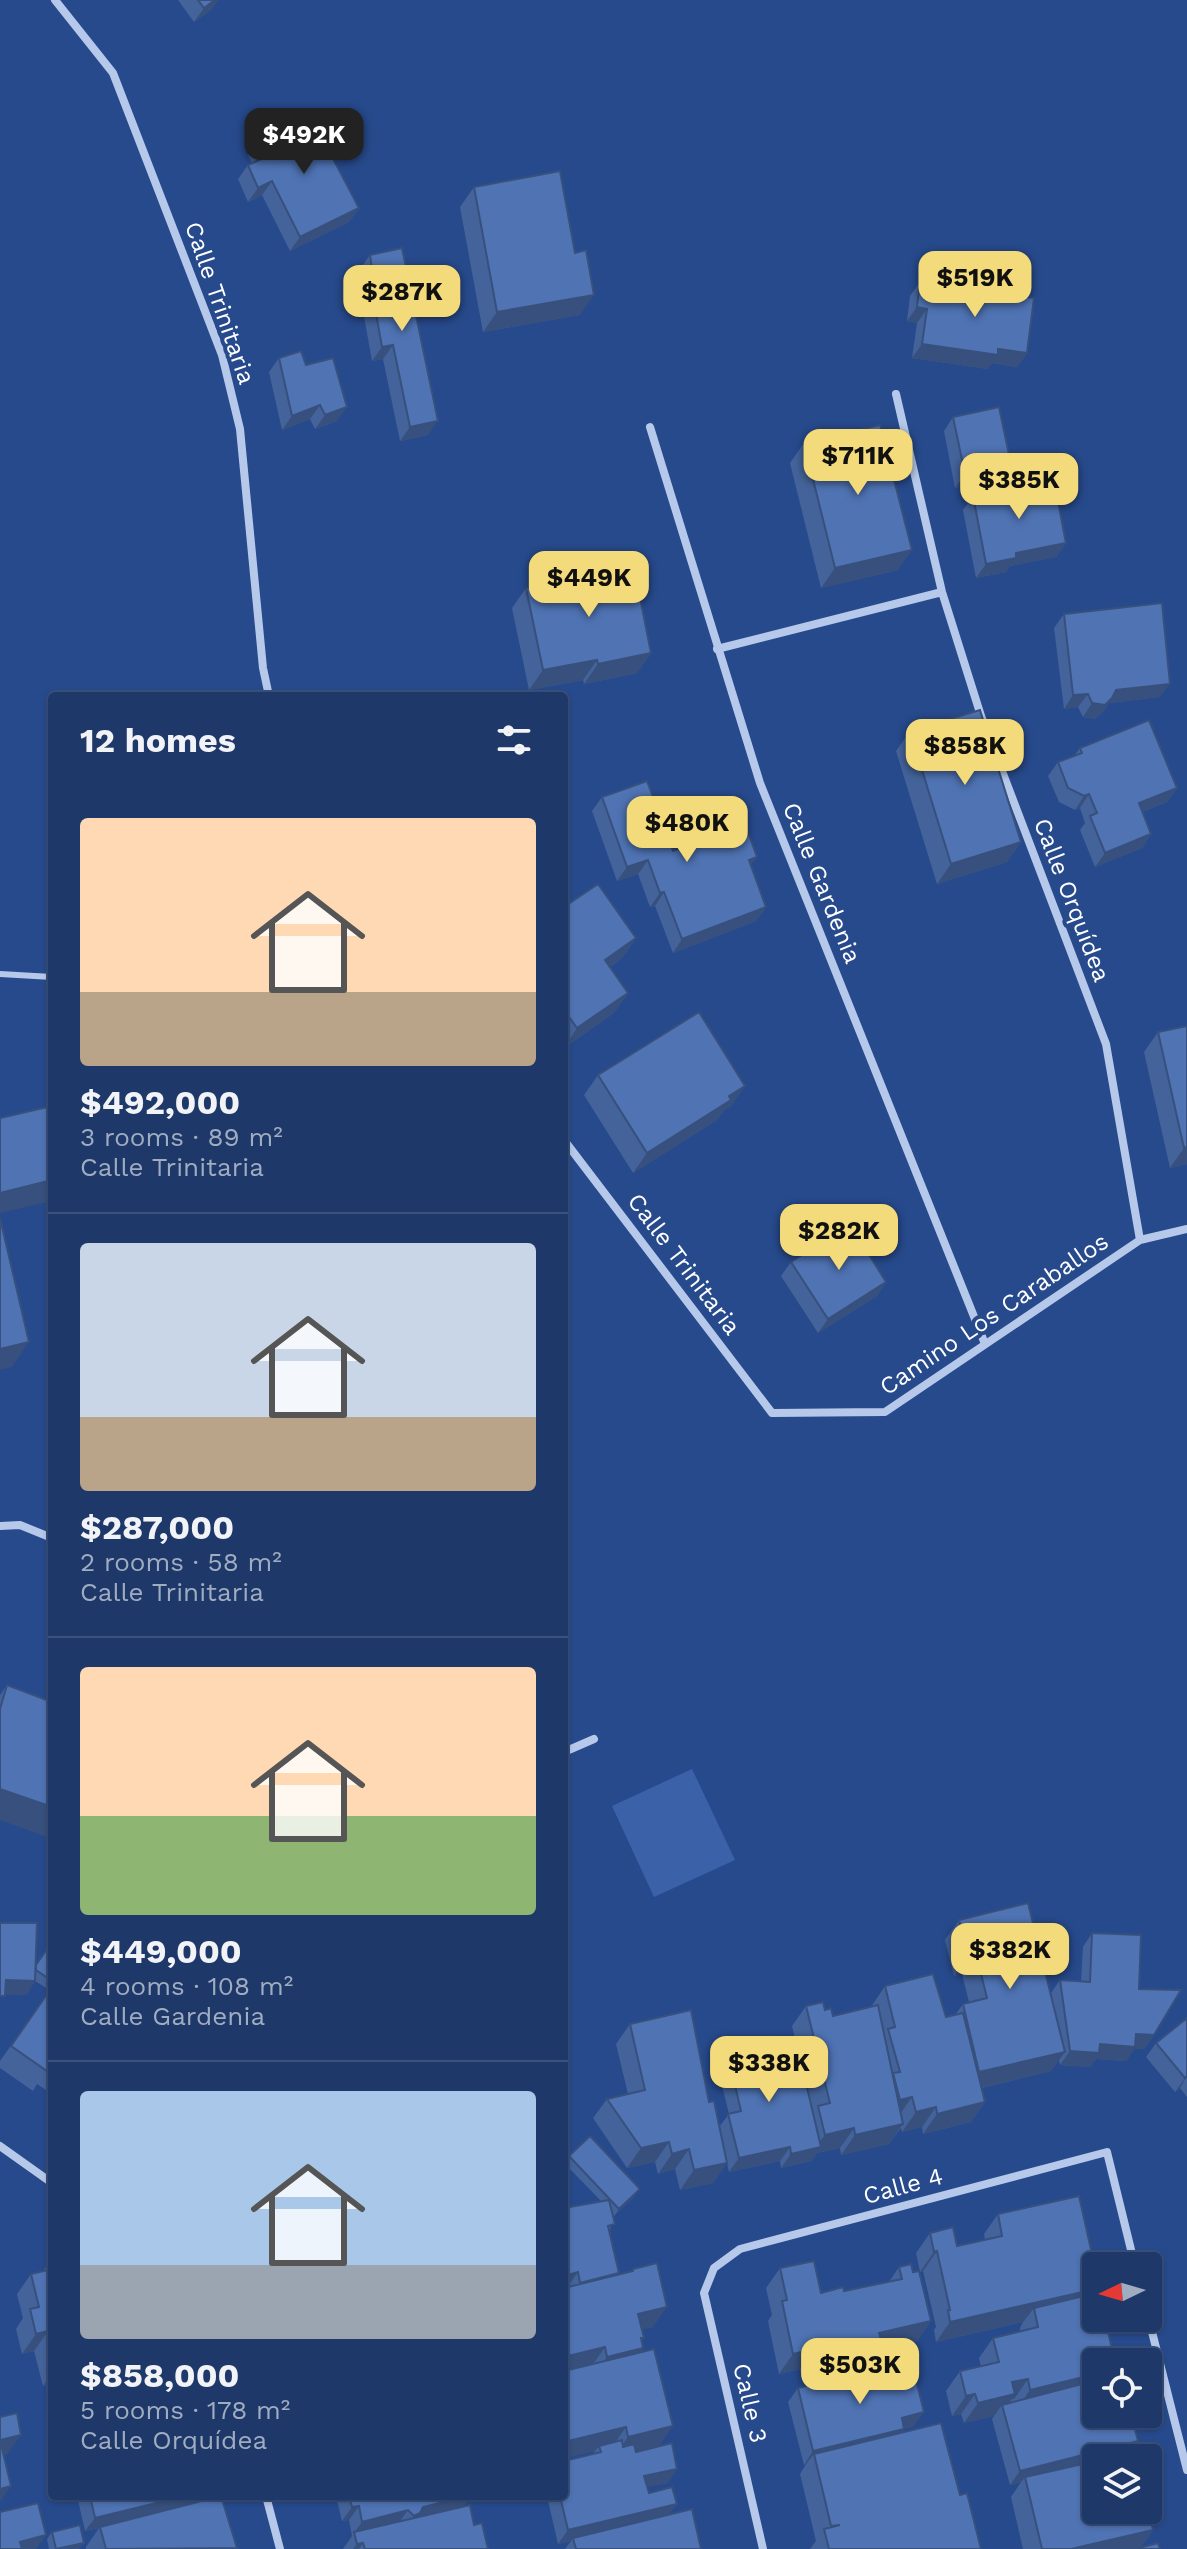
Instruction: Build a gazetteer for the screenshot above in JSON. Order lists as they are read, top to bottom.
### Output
{
  "streets": {
    "street": [
      "Calle Trinitaria",
      "Calle Gardenia",
      "Calle Orquídea",
      "Camino Los Caraballos",
      "Calle 4",
      "Calle 3"
    ]
  },
  "crossings": [
    ["Calle Trinitaria", "Camino Los Caraballos"],
    ["Calle Gardenia", "Camino Los Caraballos"],
    ["Calle Orquídea", "Camino Los Caraballos"],
    ["Calle 4", "Calle 3"]
  ],
  "north": "left",
  "page": {
    "price": [
      "$492K",
      "$519K",
      "$287K",
      "$711K",
      "$385K",
      "$449K",
      "$858K",
      "$480K",
      "$282K",
      "$382K",
      "$338K",
      "$503K"
    ],
    "heading": "12 homes",
    "list": [
      {
        "name": "$492,000",
        "note": "3 rooms · 89 m² · Calle Trinitaria"
      },
      {
        "name": "$287,000",
        "note": "2 rooms · 58 m² · Calle Trinitaria"
      },
      {
        "name": "$449,000",
        "note": "4 rooms · 108 m² · Calle Gardenia"
      },
      {
        "name": "$858,000",
        "note": "5 rooms · 178 m² · Calle Orquídea"
      }
    ]
  }
}
